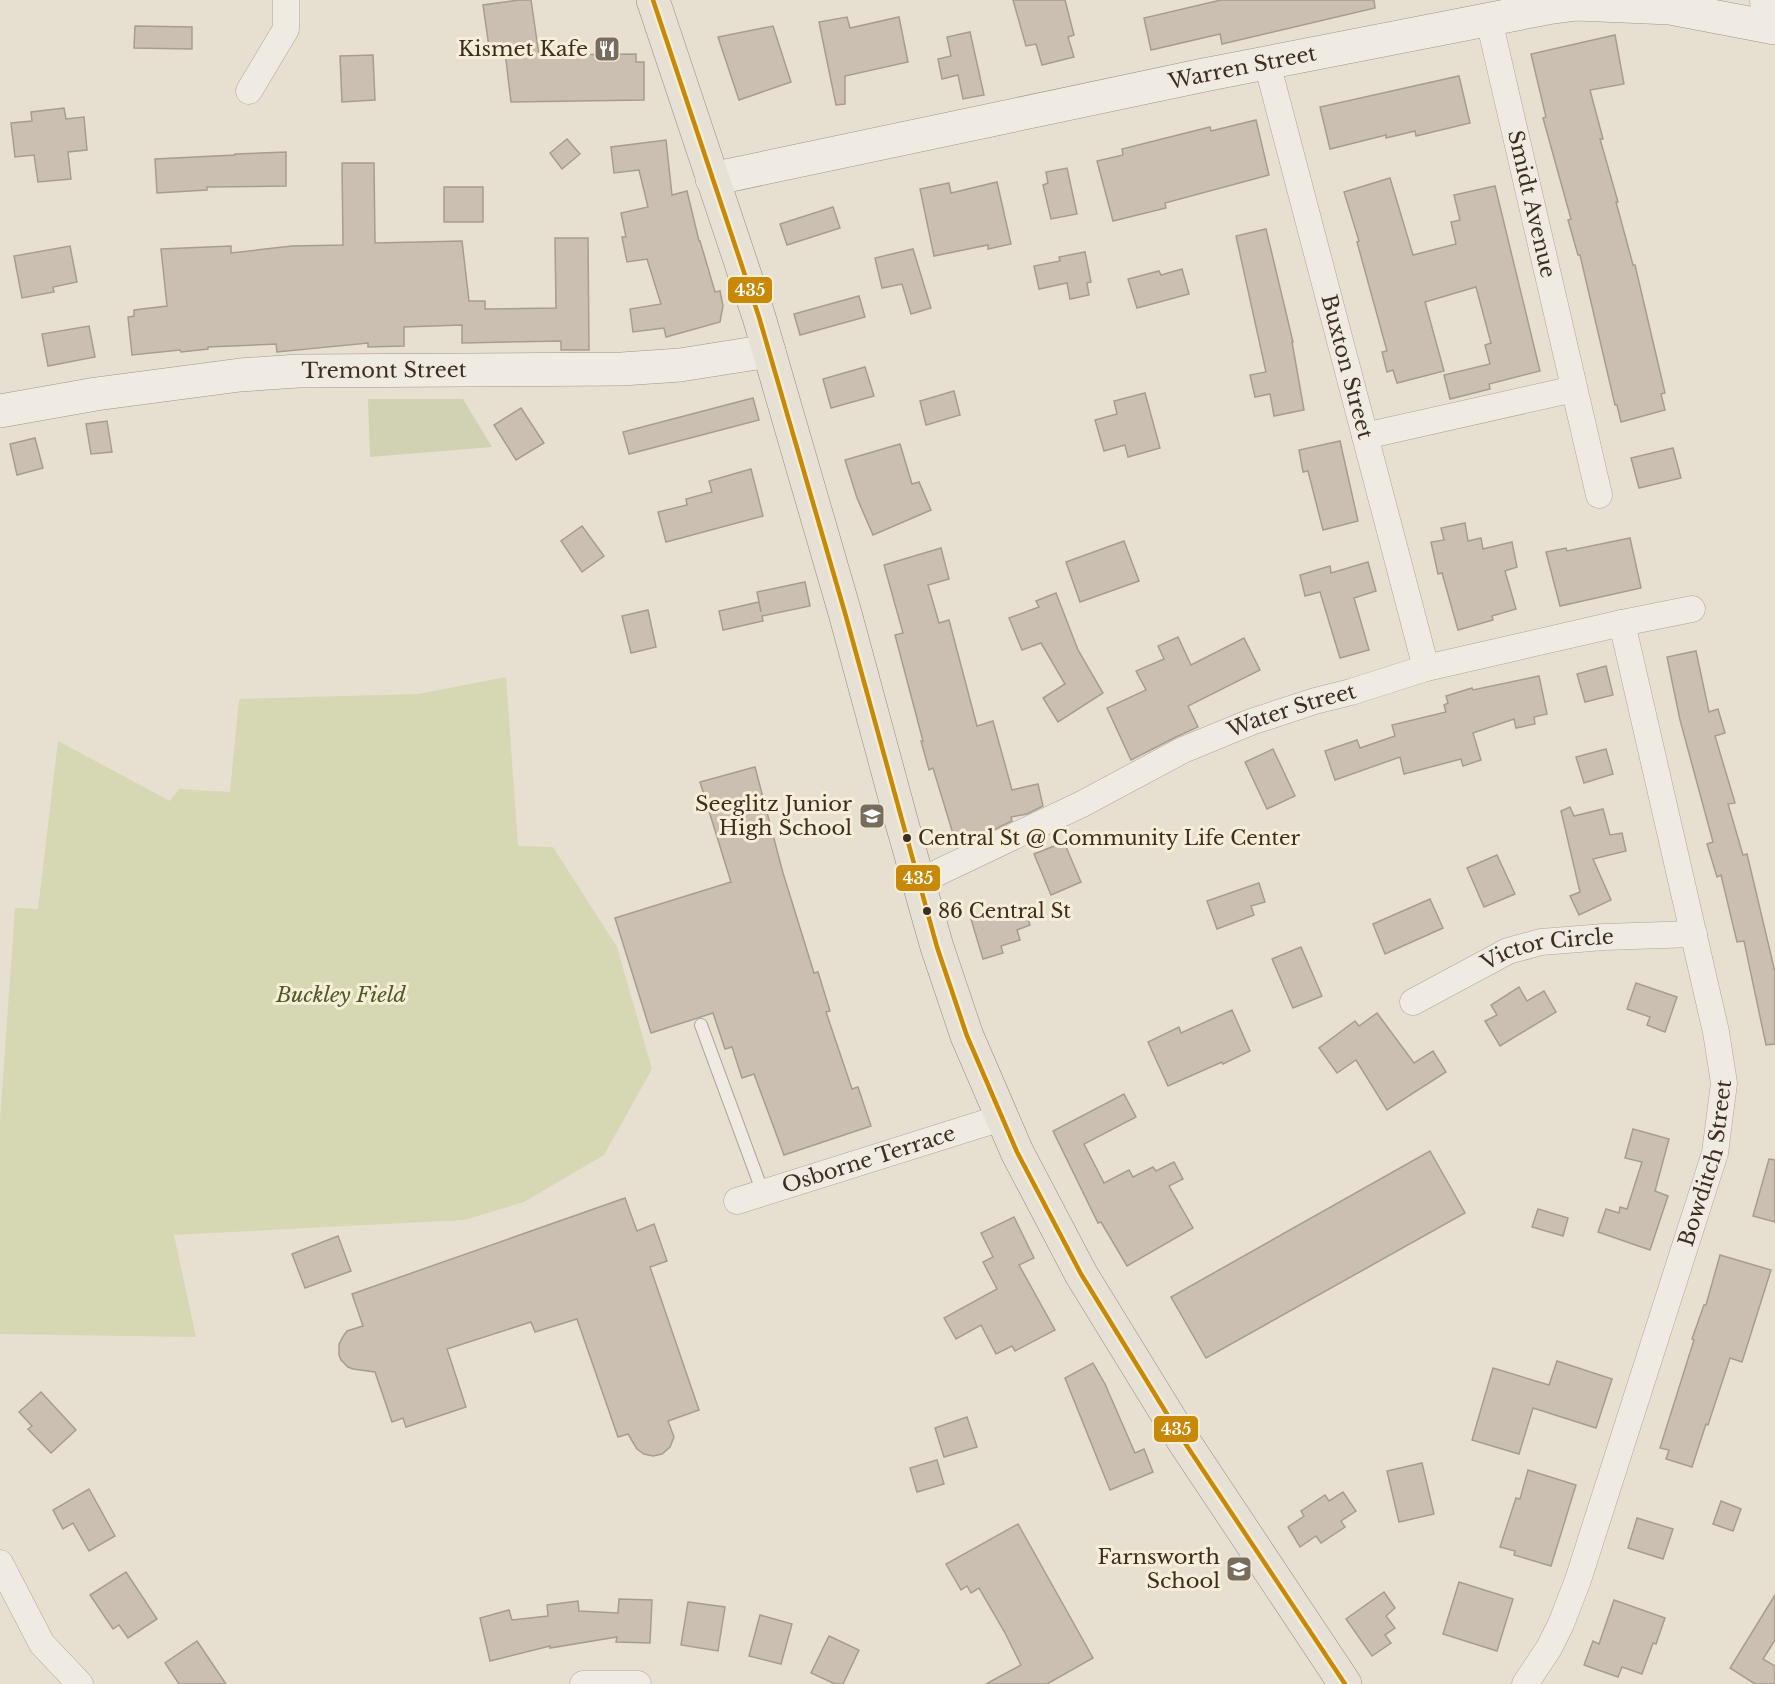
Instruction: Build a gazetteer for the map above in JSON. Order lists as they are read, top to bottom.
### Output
{
  "streets": {
    "street": [
      "Warren Street",
      "Smidt Avenue",
      "Buxton Street",
      "Tremont Street",
      "Water Street",
      "Victor Circle",
      "Osborne Terrace",
      "Bowditch Street"
    ]
  },
  "crossings": [
    ["Warren Street", "Smidt Avenue"],
    ["Warren Street", "Buxton Street"],
    ["Buxton Street", "Water Street"],
    ["Water Street", "Bowditch Street"],
    ["Victor Circle", "Bowditch Street"]
  ],
  "parks": ["Buckley Field"],
  "places": {
    "restaurant": ["Kismet Kafe"],
    "school or university": ["Seeglitz Junior High School", "Farnsworth School"],
    "other": ["Central St @ Community Life Center", "86 Central St"]
  },
  "lines": ["transit line 435"]
}
